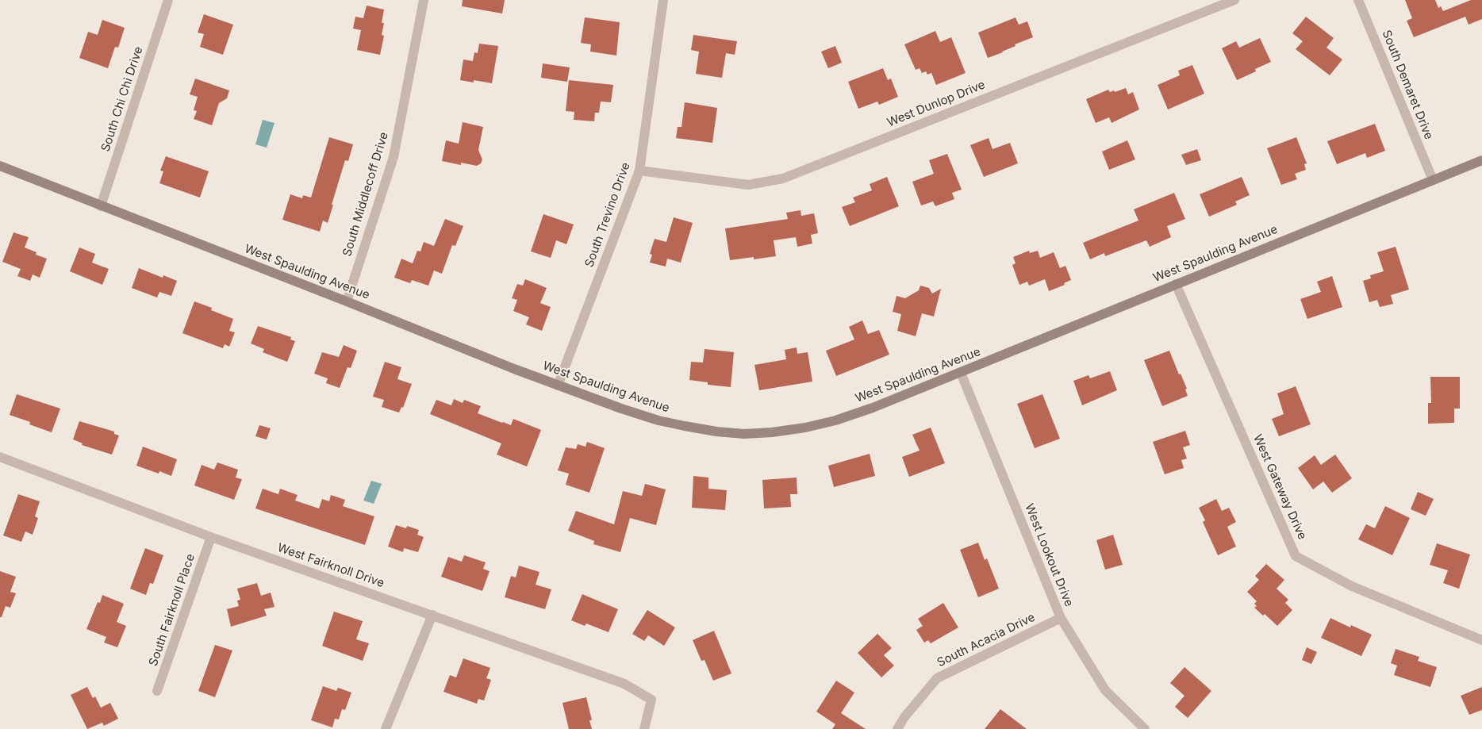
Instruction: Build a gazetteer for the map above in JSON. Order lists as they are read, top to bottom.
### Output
{
  "streets": {
    "street": [
      "South Demaret Drive",
      "South Chi Chi Drive",
      "West Dunlop Drive",
      "South Middlecoff Drive",
      "South Trevino Drive",
      "West Spaulding Avenue",
      "West Gateway Drive",
      "West Lookout Drive",
      "West Fairknoll Drive",
      "South Fairknoll Place",
      "South Acacia Drive"
    ]
  },
  "crossings": [
    ["South Demaret Drive", "West Spaulding Avenue"],
    ["South Chi Chi Drive", "West Spaulding Avenue"],
    ["West Dunlop Drive", "South Trevino Drive"],
    ["South Middlecoff Drive", "West Spaulding Avenue"],
    ["South Trevino Drive", "West Spaulding Avenue"],
    ["West Spaulding Avenue", "West Gateway Drive"],
    ["West Spaulding Avenue", "West Lookout Drive"],
    ["West Lookout Drive", "South Acacia Drive"],
    ["West Fairknoll Drive", "South Fairknoll Place"]
  ]
}
